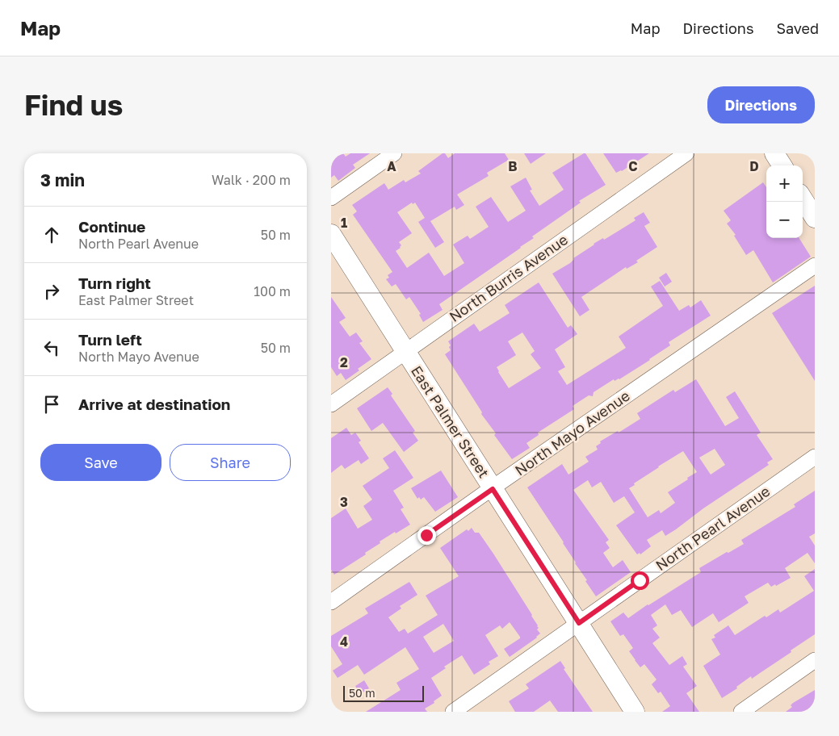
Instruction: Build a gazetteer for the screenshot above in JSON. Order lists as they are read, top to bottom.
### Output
{
  "streets": {
    "main road": ["East Palmer Street"],
    "street": ["North Burris Avenue", "North Mayo Avenue", "North Pearl Avenue"]
  },
  "crossings": [
    ["North Burris Avenue", "East Palmer Street"],
    ["East Palmer Street", "North Mayo Avenue"],
    ["East Palmer Street", "North Pearl Avenue"]
  ],
  "scale_bar": "50 m",
  "page": {
    "header": "Map",
    "nav": ["Map", "Directions", "Saved"],
    "buttons": [
      "Directions",
      ["Save", "Share"]
    ],
    "title": "Find us",
    "heading": ["3 min", "Walk · 200 m"],
    "map_buttons": ["+", "−"],
    "list": [
      ["Continue", "North Pearl Avenue", "50 m"],
      ["Turn right", "East Palmer Street", "100 m"],
      ["Turn left", "North Mayo Avenue", "50 m"],
      "Arrive at destination"
    ],
    "scale": "50 m"
  },
  "grid": {
    "columns": [
      "A",
      "B",
      "C",
      "D"
    ],
    "rows": [
      "1",
      "2",
      "3",
      "4"
    ]
  }
}
